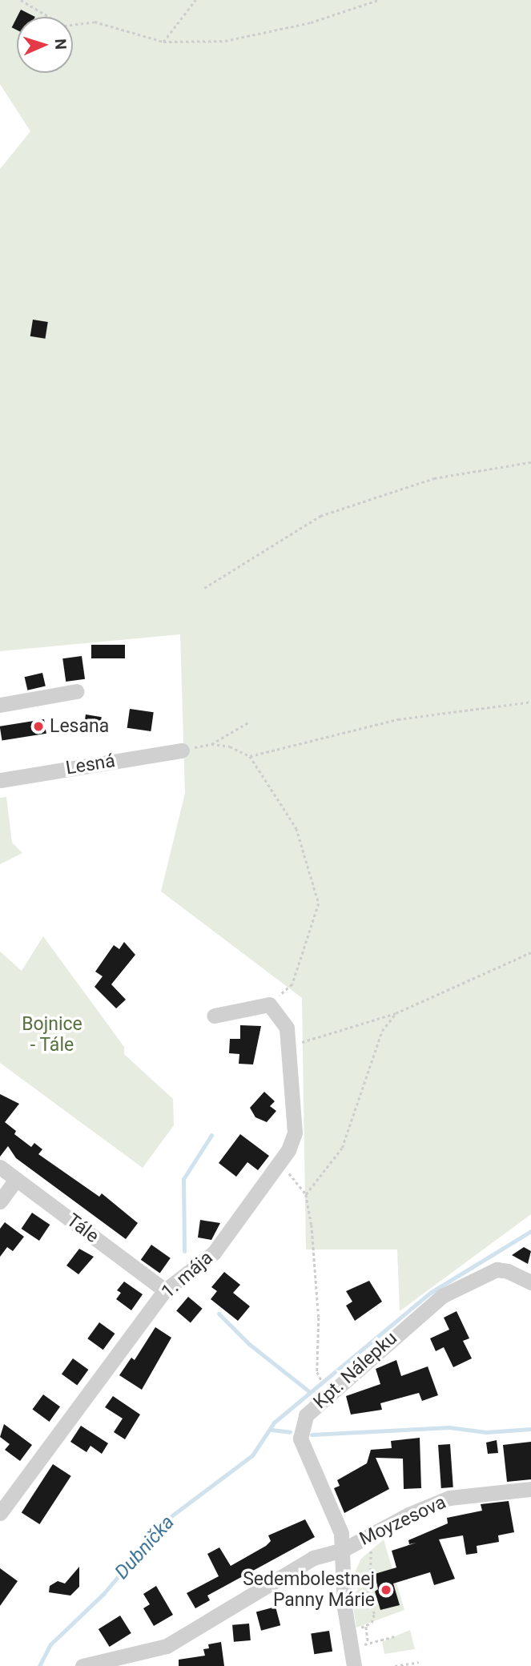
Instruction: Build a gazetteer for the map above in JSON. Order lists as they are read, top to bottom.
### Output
{
  "streets": {
    "street": [
      "Lesná",
      "Tále",
      "1. mája",
      "Kpt. Nálepku",
      "Moyzesova"
    ]
  },
  "crossings": [
    ["Tále", "1. mája"],
    ["Kpt. Nálepku", "Moyzesova"]
  ],
  "water": ["Dubnička"],
  "parks": ["Bojnice - Tále"],
  "places": ["Lesana", "Sedembolestnej Panny Márie"],
  "north": "right"
}
